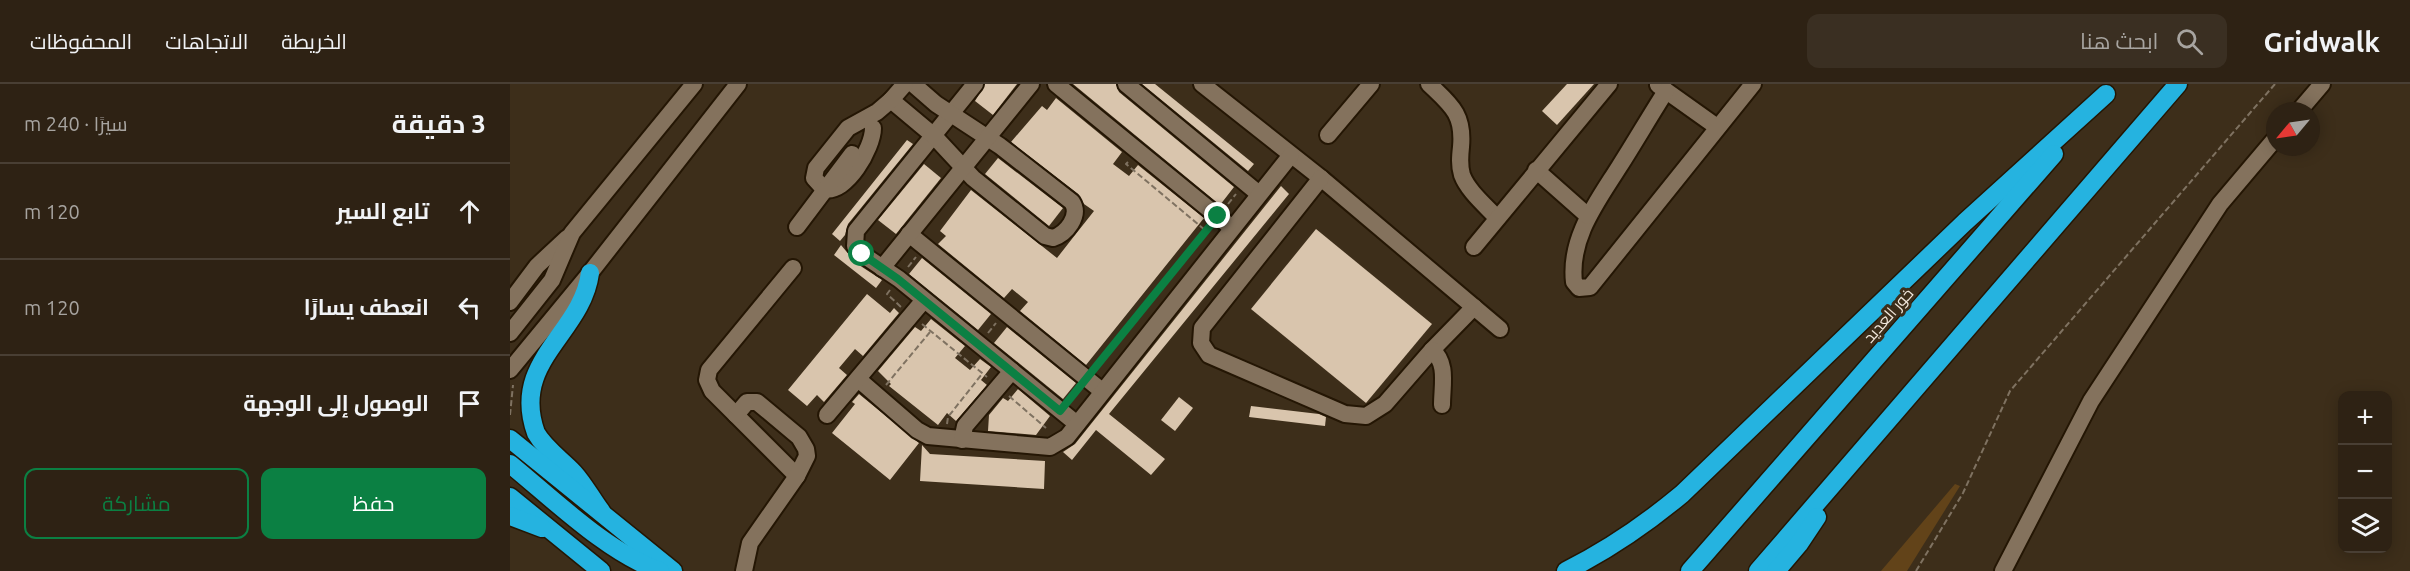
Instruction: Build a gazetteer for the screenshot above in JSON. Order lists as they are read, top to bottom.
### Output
{
  "streets": {
    "highway": ["خور العديد"]
  },
  "north": "bottom left",
  "page": {
    "header": "Gridwalk",
    "search": "ابحث هنا",
    "nav": ["الخريطة", "الاتجاهات", "المحفوظات"],
    "heading": ["3 دقيقة", "سيرًا · 240 m"],
    "list": [
      ["تابع السير", "120 m"],
      ["انعطف يسارًا", "120 m"],
      "الوصول إلى الوجهة"
    ],
    "map_buttons": ["+", "−"],
    "buttons": ["حفظ", "مشاركة"]
  }
}
